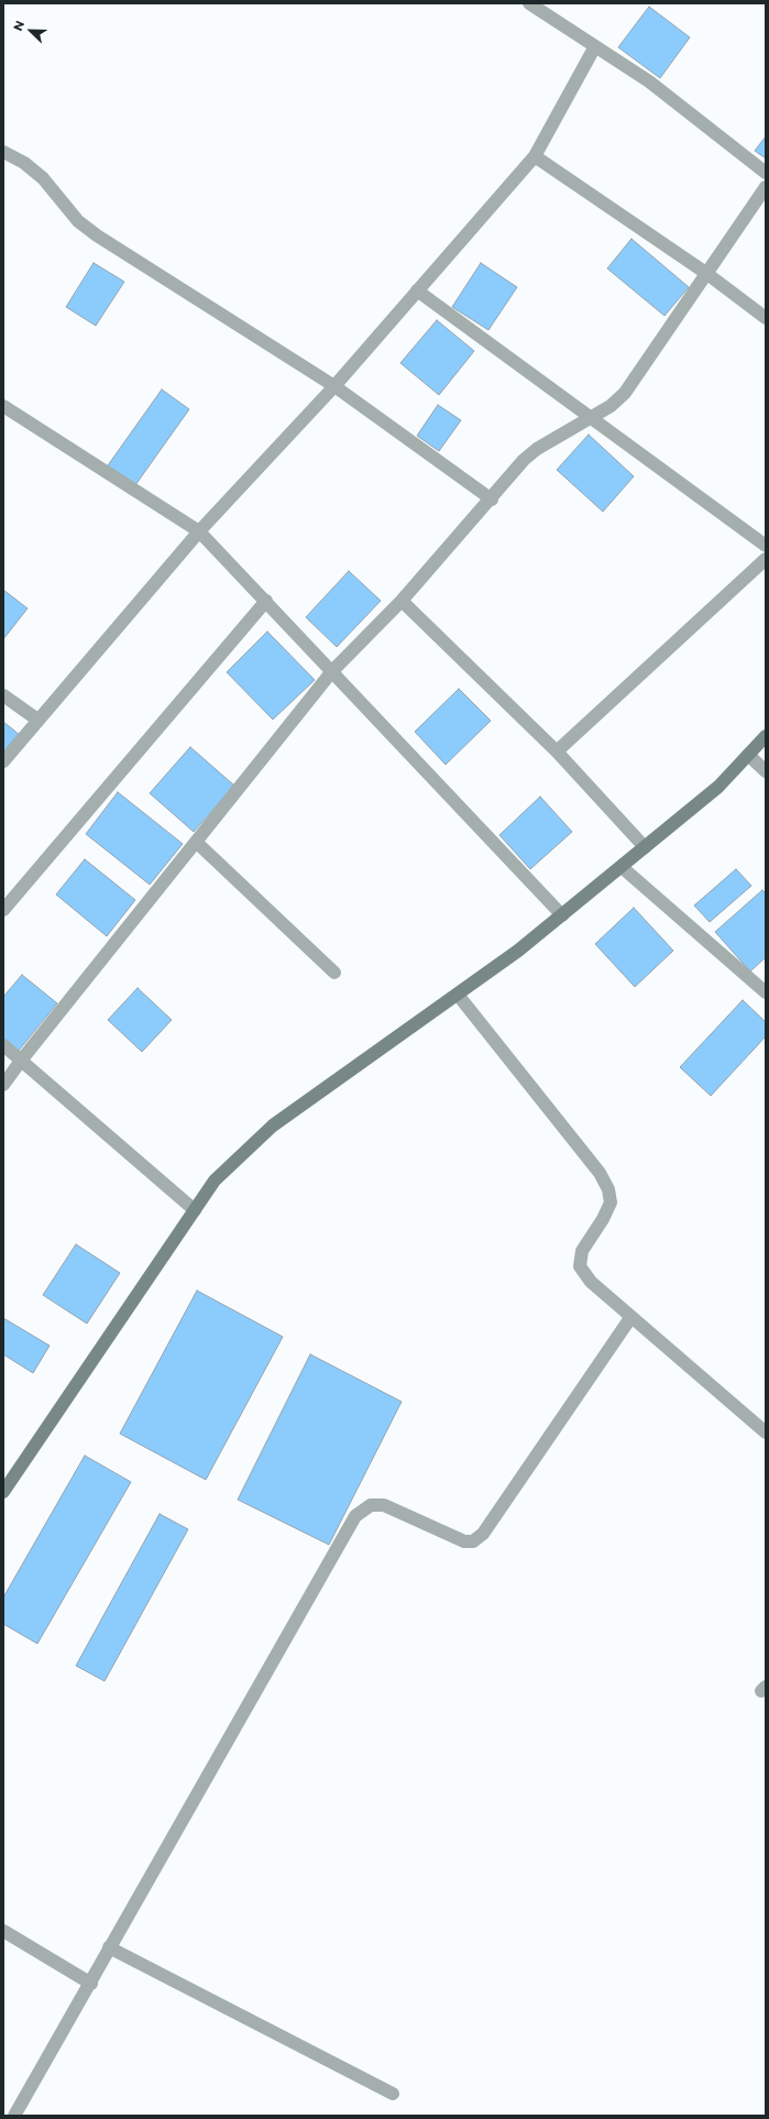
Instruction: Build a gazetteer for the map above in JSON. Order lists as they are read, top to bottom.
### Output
{
  "north": "top left"
}
